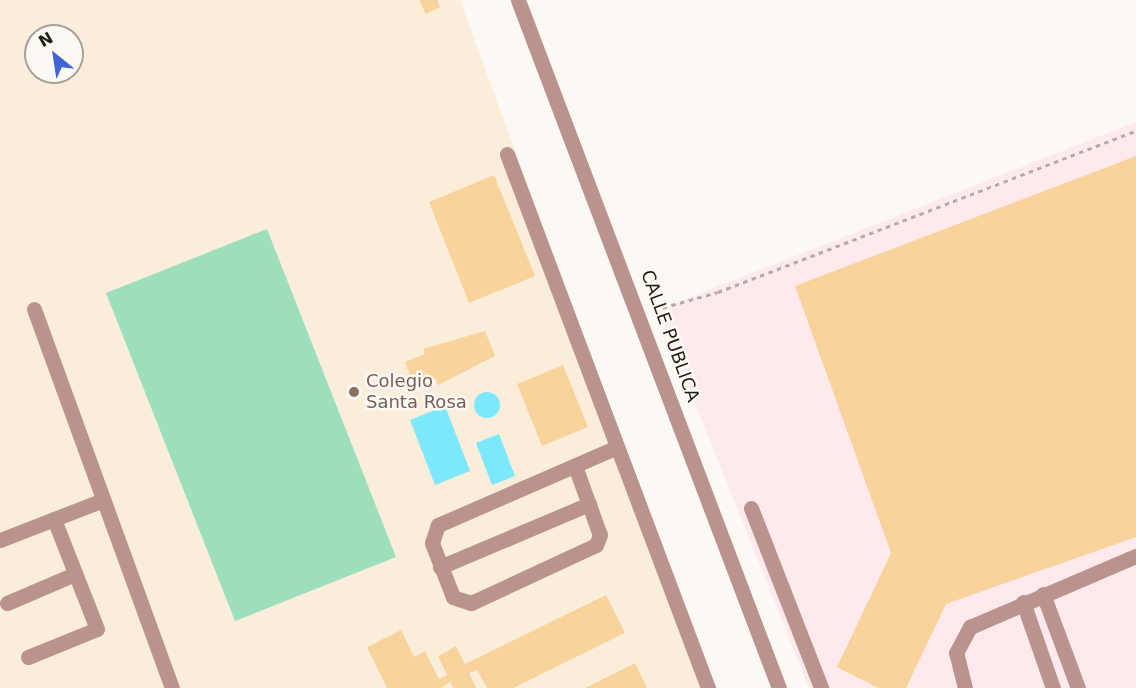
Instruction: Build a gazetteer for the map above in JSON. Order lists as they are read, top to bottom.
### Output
{
  "streets": {
    "street": ["CALLE PUBLICA"]
  },
  "places": ["Colegio Santa Rosa"],
  "north": "top left"
}
